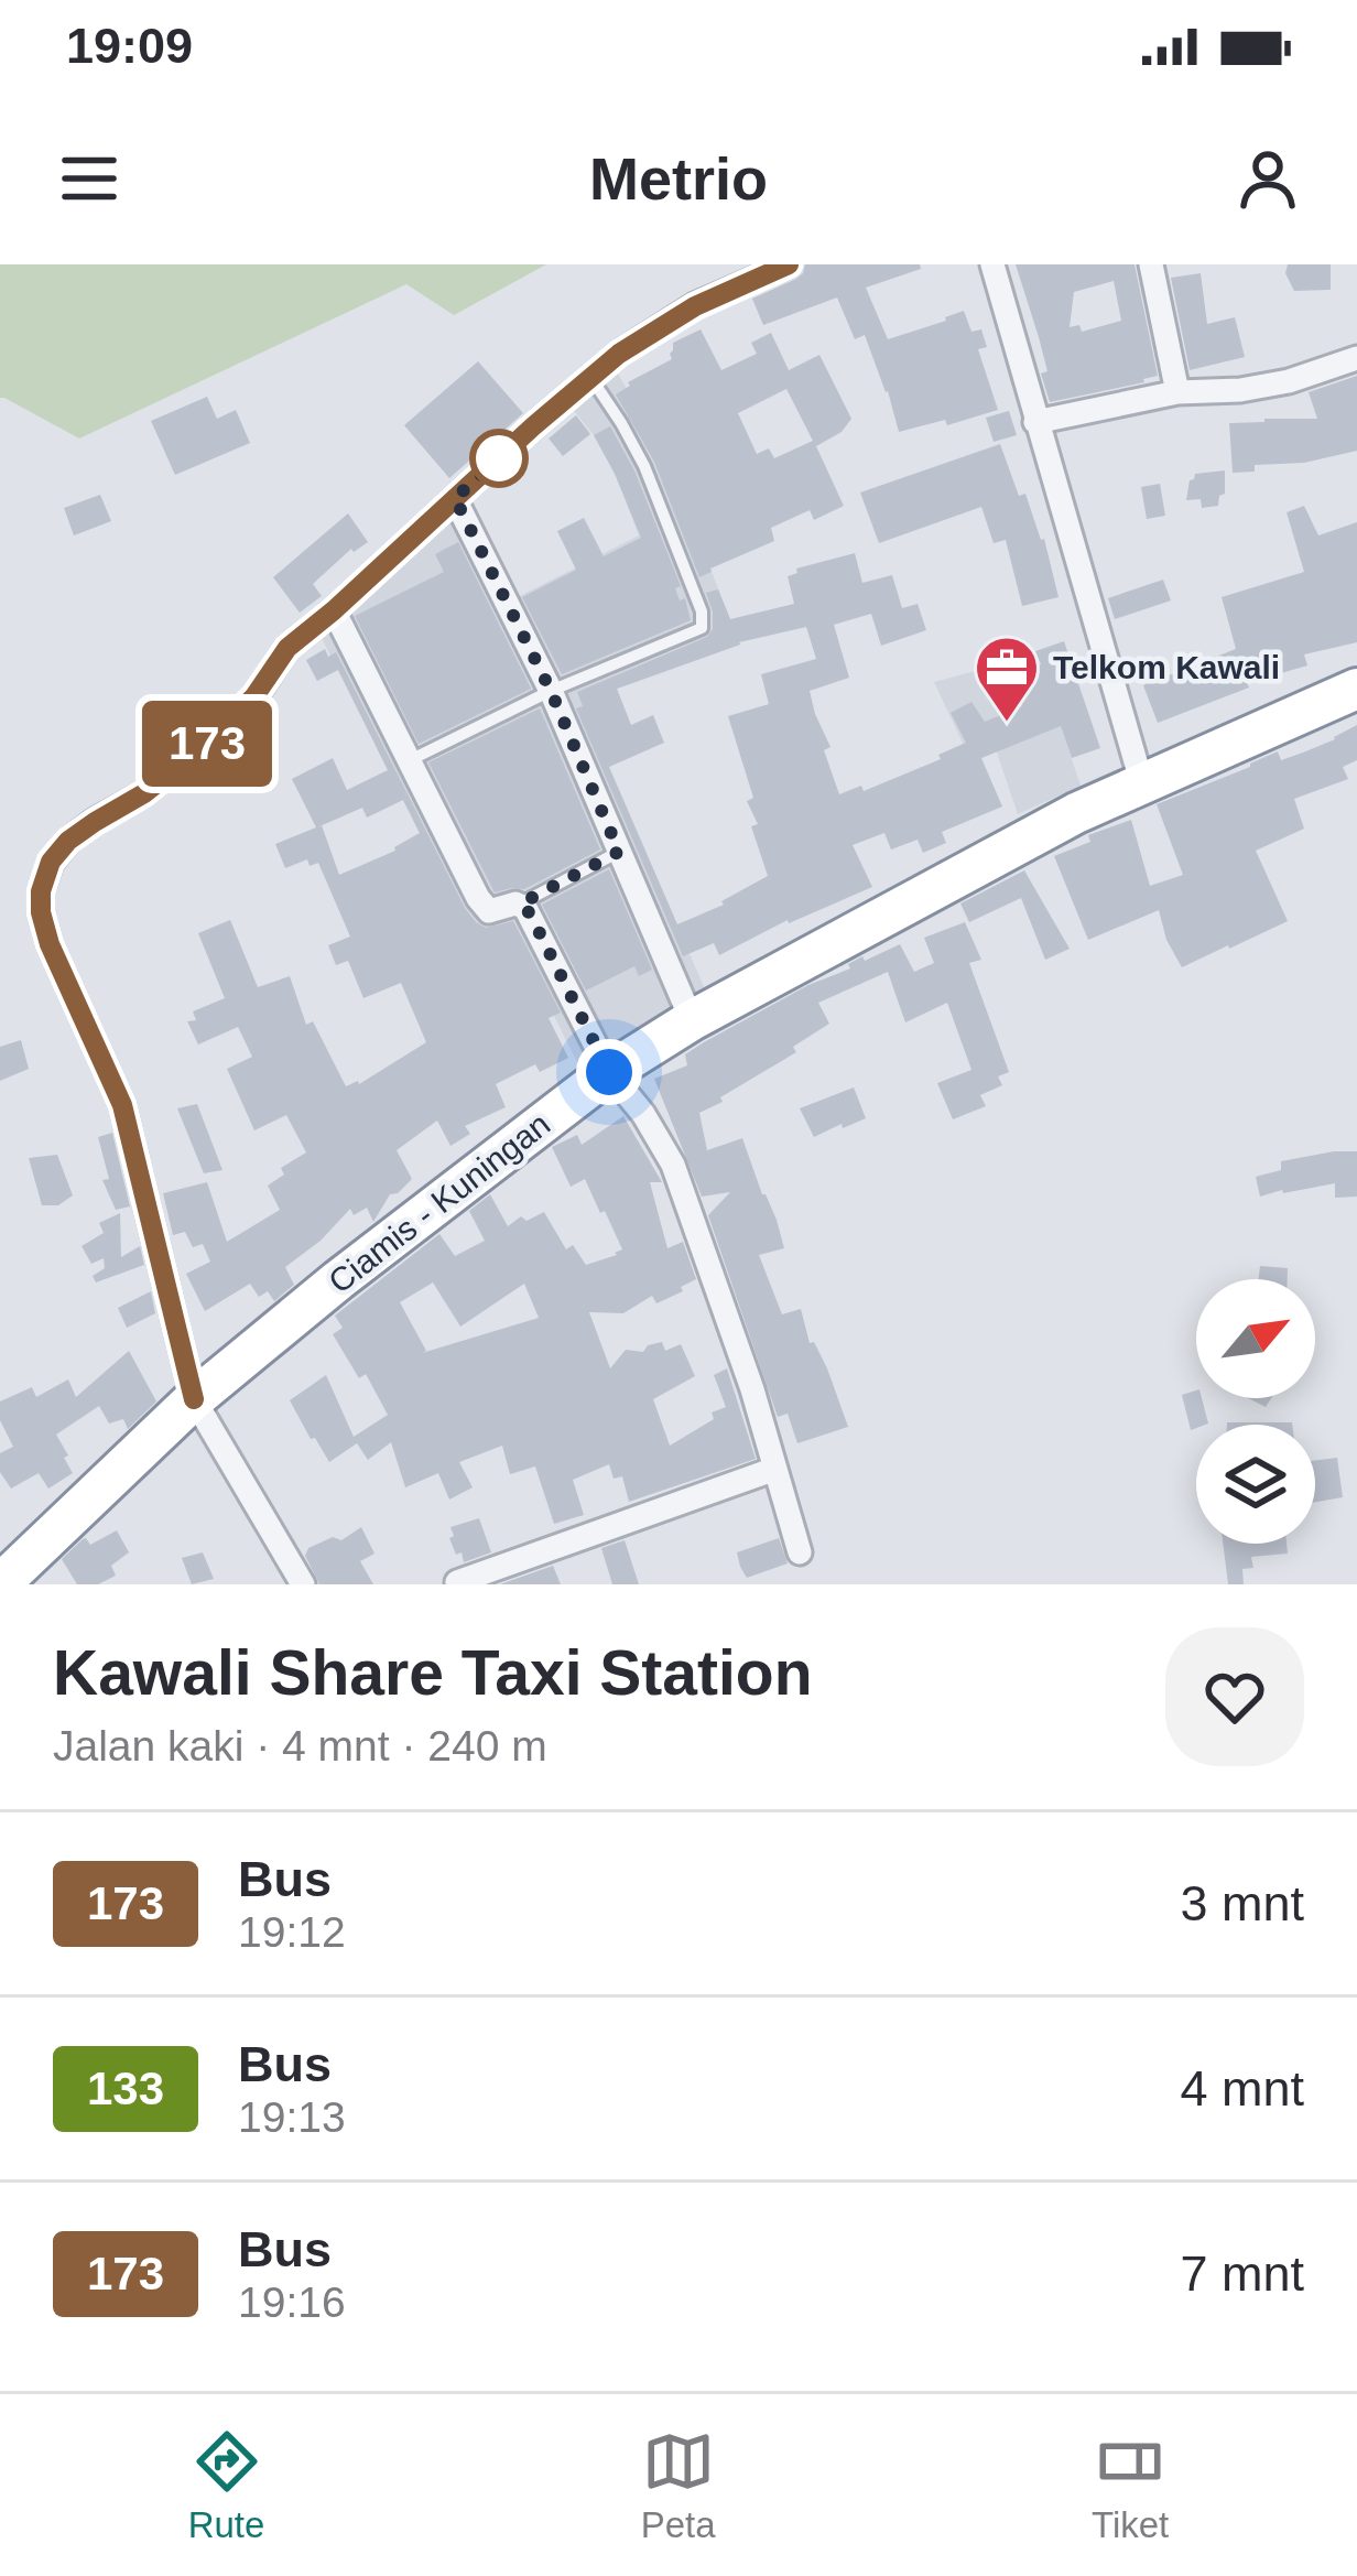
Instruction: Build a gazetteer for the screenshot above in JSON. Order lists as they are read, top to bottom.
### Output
{
  "streets": {
    "highway": ["Ciamis - Kuningan"]
  },
  "places": {
    "office": ["Telkom Kawali"]
  },
  "lines": ["bus line 173"],
  "north": "top right",
  "page": {
    "status": "19:09",
    "header": "Metrio",
    "on_map": "173",
    "heading": ["Kawali Share Taxi Station", "Jalan kaki · 4 mnt · 240 m"],
    "list": [
      {
        "mark": "173",
        "name": "Bus",
        "note": "19:12",
        "value": "3 mnt"
      },
      {
        "mark": "133",
        "name": "Bus",
        "note": "19:13",
        "value": "4 mnt"
      },
      {
        "mark": "173",
        "name": "Bus",
        "note": "19:16",
        "value": "7 mnt"
      }
    ],
    "tabs": ["Rute", "Peta", "Tiket"]
  }
}
